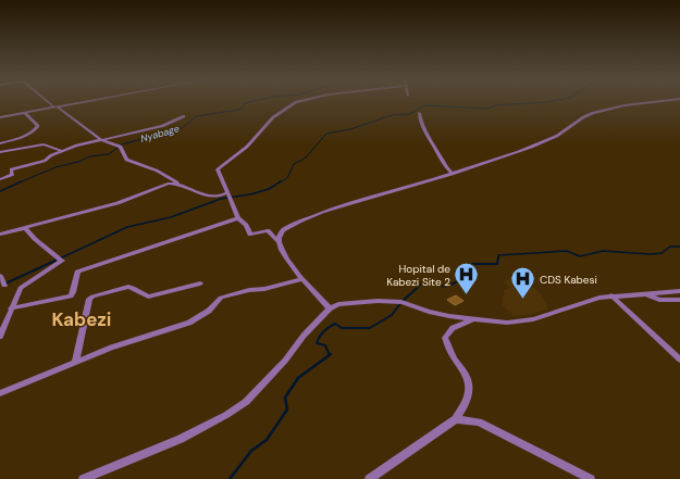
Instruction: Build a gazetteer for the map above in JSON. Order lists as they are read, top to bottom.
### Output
{
  "districts": ["Kabezi"],
  "water": ["Nyabage"],
  "places": {
    "hospital": ["Hopital de Kabezi Site 2", "CDS Kabesi"]
  }
}
